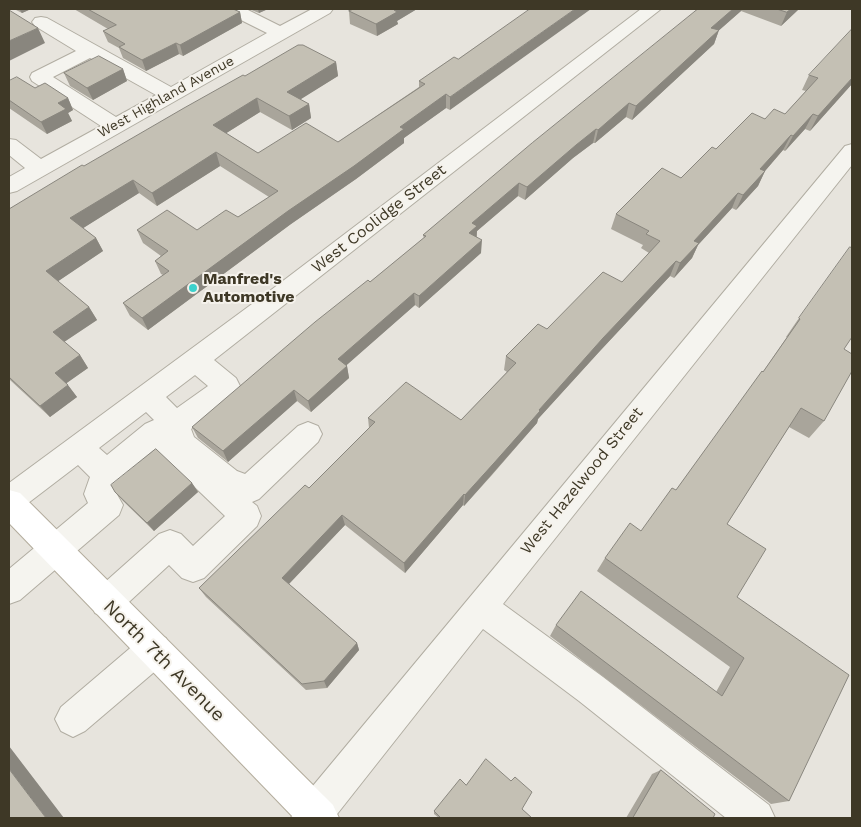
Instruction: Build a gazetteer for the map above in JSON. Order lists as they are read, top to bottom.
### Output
{
  "streets": {
    "main road": ["North 7th Avenue"],
    "street": ["West Highland Avenue", "West Coolidge Street", "West Hazelwood Street"]
  },
  "crossings": [
    ["West Coolidge Street", "North 7th Avenue"],
    ["West Hazelwood Street", "North 7th Avenue"]
  ],
  "places": ["Manfred's Automotive"]
}
